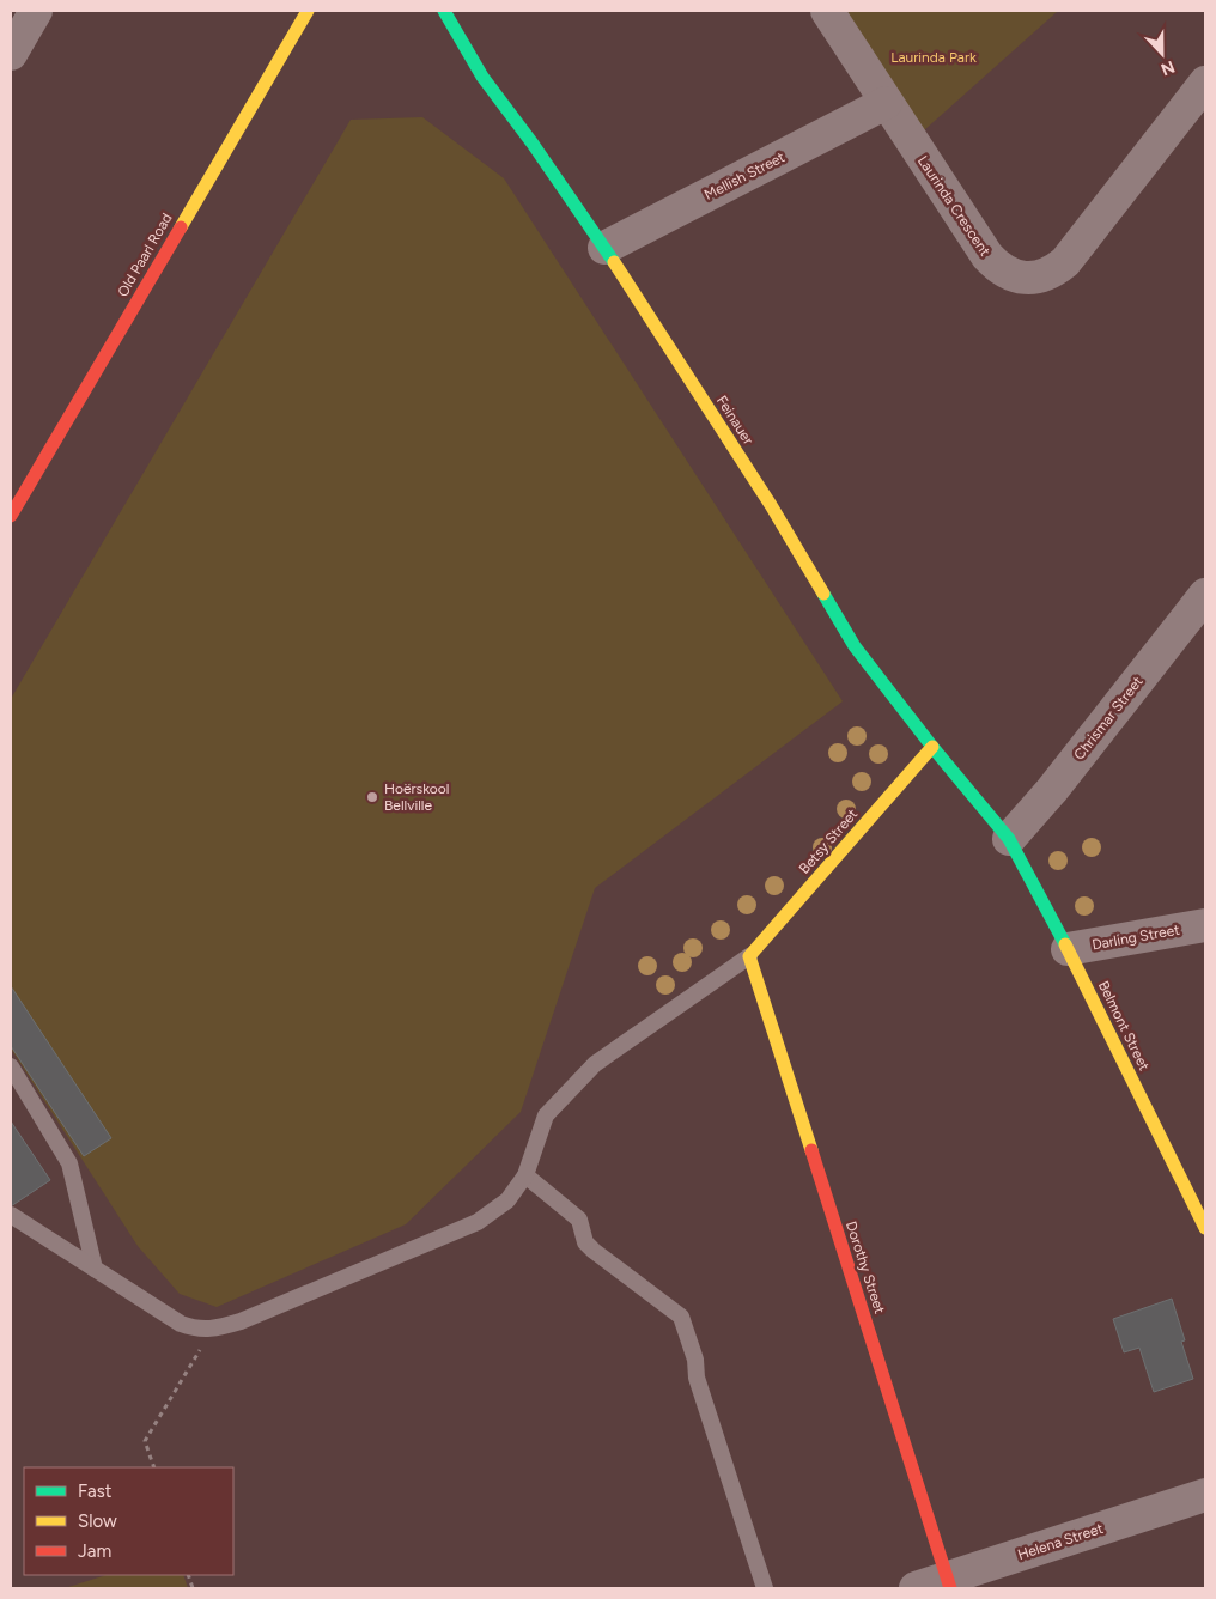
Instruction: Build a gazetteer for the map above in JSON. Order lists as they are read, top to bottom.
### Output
{
  "streets": {
    "street": [
      "Mellish Street",
      "Laurinda Crescent",
      "Old Paarl Road",
      "Feinauer",
      "Chrismar Street",
      "Betsy Street",
      "Darling Street",
      "Belmont Street",
      "Dorothy Street",
      "Helena Street"
    ]
  },
  "crossings": [
    ["Mellish Street", "Laurinda Crescent"],
    ["Mellish Street", "Feinauer"],
    ["Feinauer", "Chrismar Street"],
    ["Feinauer", "Betsy Street"],
    ["Feinauer", "Belmont Street"],
    ["Chrismar Street", "Belmont Street"],
    ["Betsy Street", "Dorothy Street"],
    ["Darling Street", "Belmont Street"],
    ["Dorothy Street", "Helena Street"]
  ],
  "parks": ["Laurinda Park"],
  "places": ["Hoërskool Bellville"],
  "legend": ["Fast", "Slow", "Jam"],
  "north": "bottom"
}
